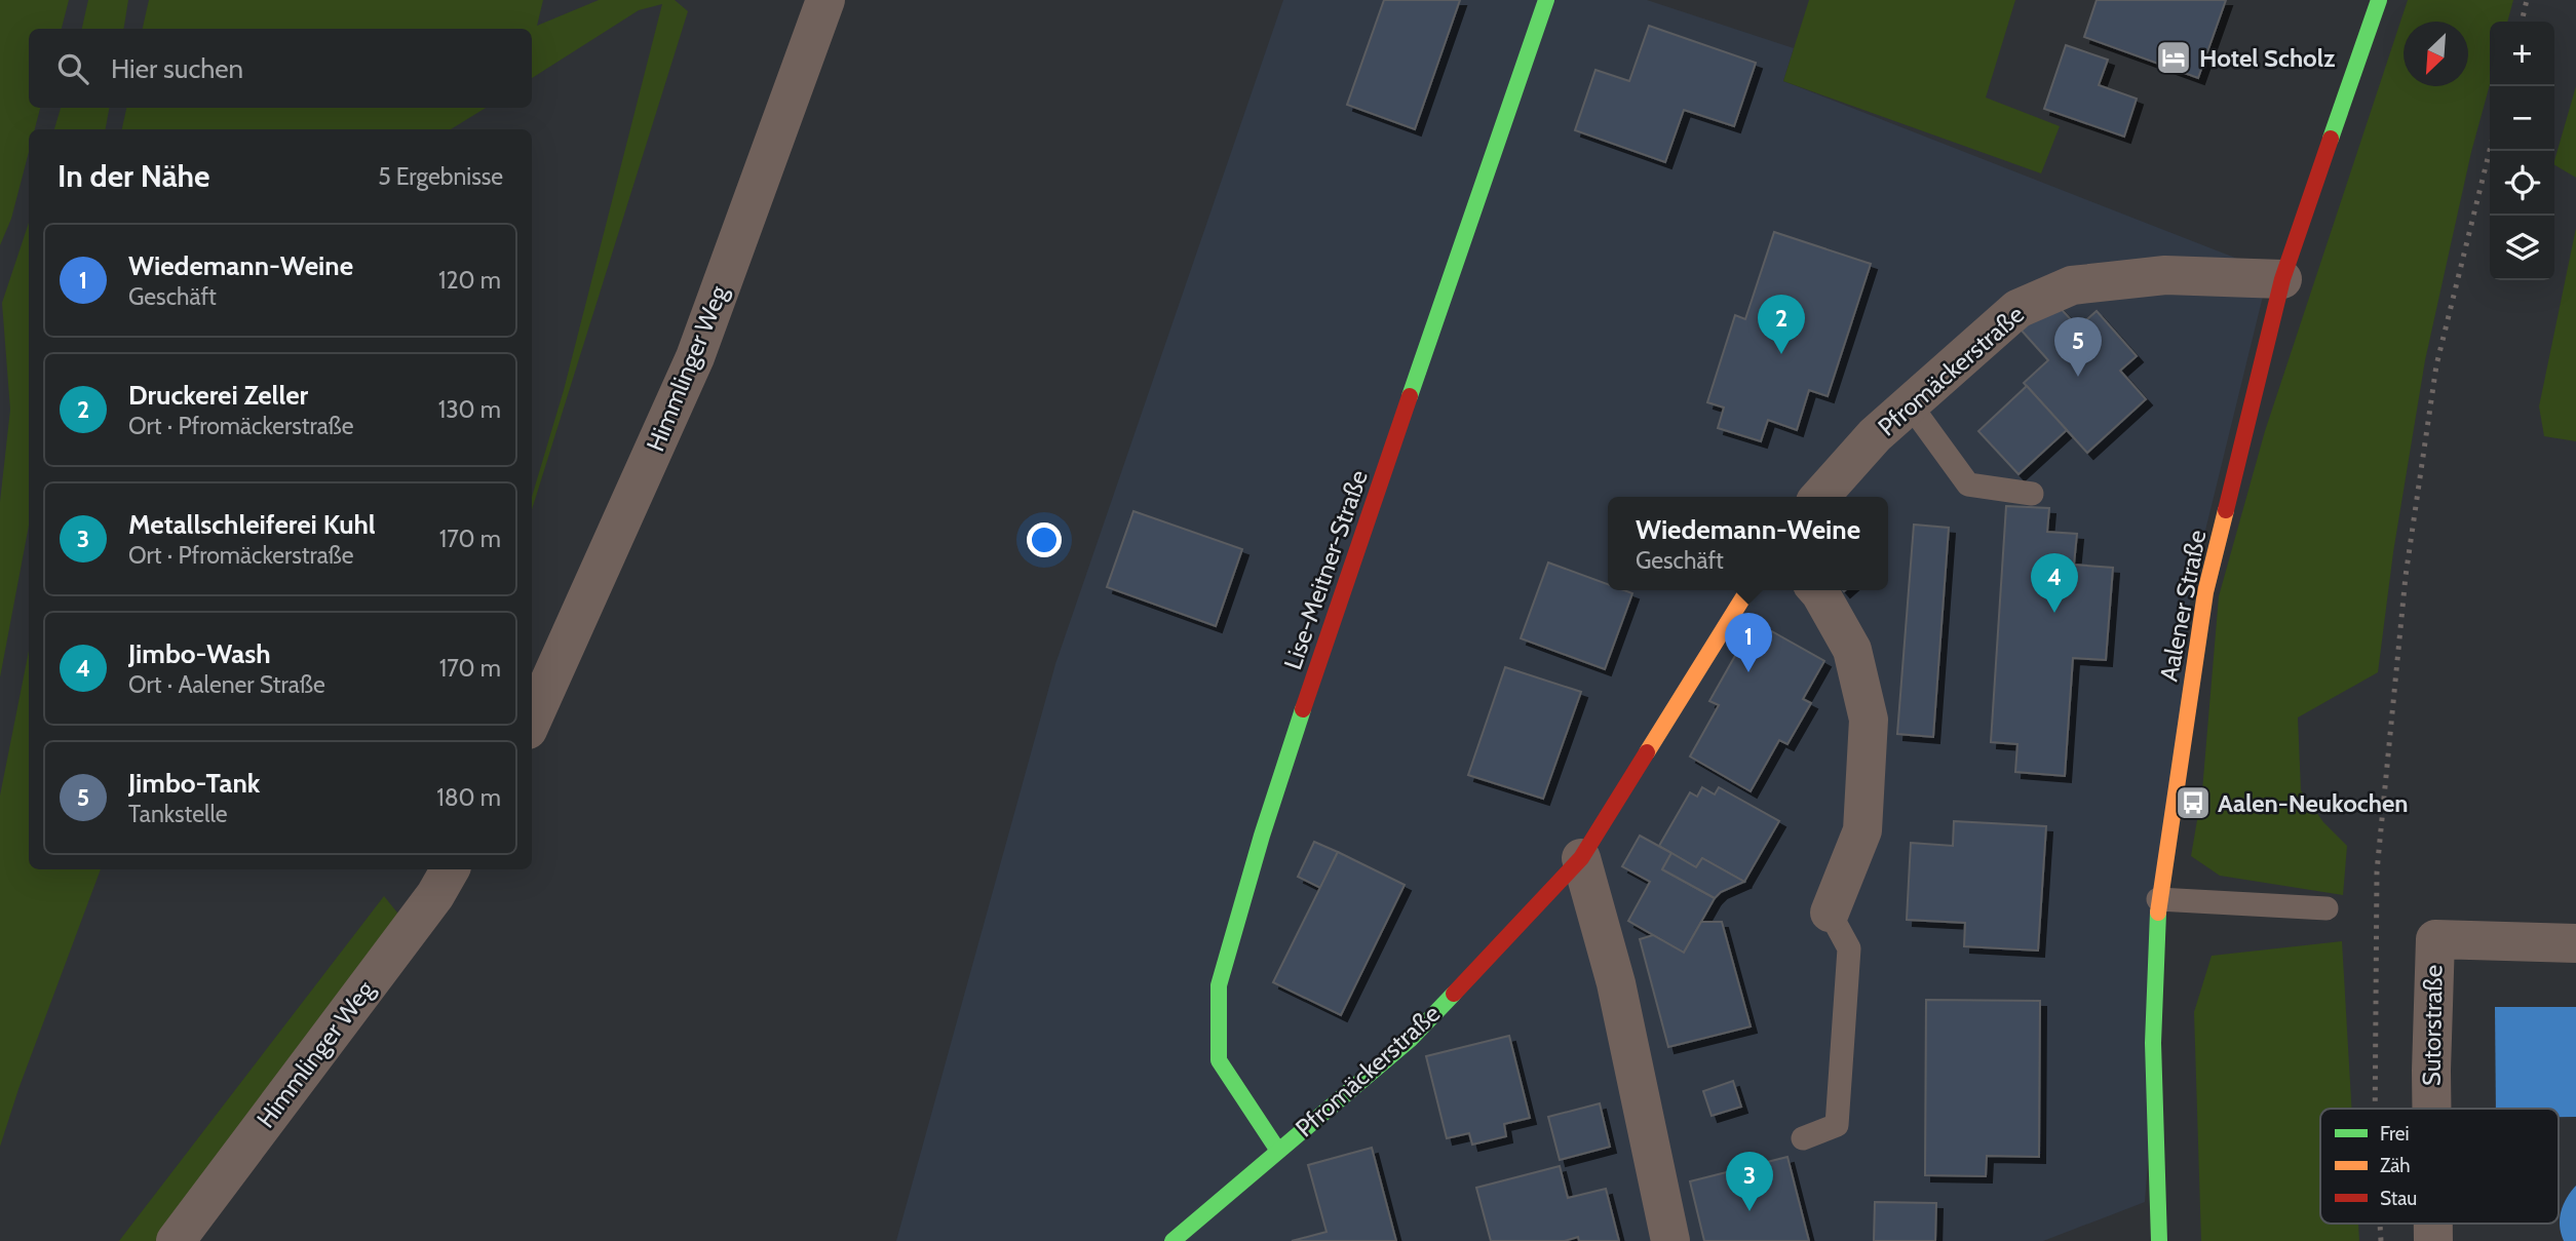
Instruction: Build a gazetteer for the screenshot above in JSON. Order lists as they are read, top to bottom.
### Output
{
  "streets": {
    "street": [
      "Himmlinger Weg",
      "Pfromäckerstraße",
      "Lise-Meitner-Straße",
      "Aalener Straße",
      "Sutorstraße"
    ]
  },
  "crossings": [
    ["Pfromäckerstraße", "Lise-Meitner-Straße"],
    ["Pfromäckerstraße", "Aalener Straße"]
  ],
  "places": {
    "hotel": ["Hotel Scholz"],
    "bus stop": ["Aalen-Neukochen"]
  },
  "legend": ["Frei", "Zäh", "Stau"],
  "north": "bottom left",
  "page": {
    "map_buttons": ["+", "−"],
    "search": "Hier suchen",
    "heading": ["In der Nähe", "5 Ergebnisse"],
    "list": [
      {
        "mark": "1",
        "name": "Wiedemann-Weine",
        "note": "Geschäft",
        "value": "120 m"
      },
      {
        "mark": "2",
        "name": "Druckerei Zeller",
        "note": "Ort · Pfromäckerstraße",
        "value": "130 m"
      },
      {
        "mark": "3",
        "name": "Metallschleiferei Kuhl",
        "note": "Ort · Pfromäckerstraße",
        "value": "170 m"
      },
      {
        "mark": "4",
        "name": "Jimbo-Wash",
        "note": "Ort · Aalener Straße",
        "value": "170 m"
      },
      {
        "mark": "5",
        "name": "Jimbo-Tank",
        "note": "Tankstelle",
        "value": "180 m"
      }
    ],
    "pins": [
      "2",
      "5",
      "4",
      "1",
      "3"
    ],
    "popup": ["Wiedemann-Weine", "Geschäft"]
  }
}
